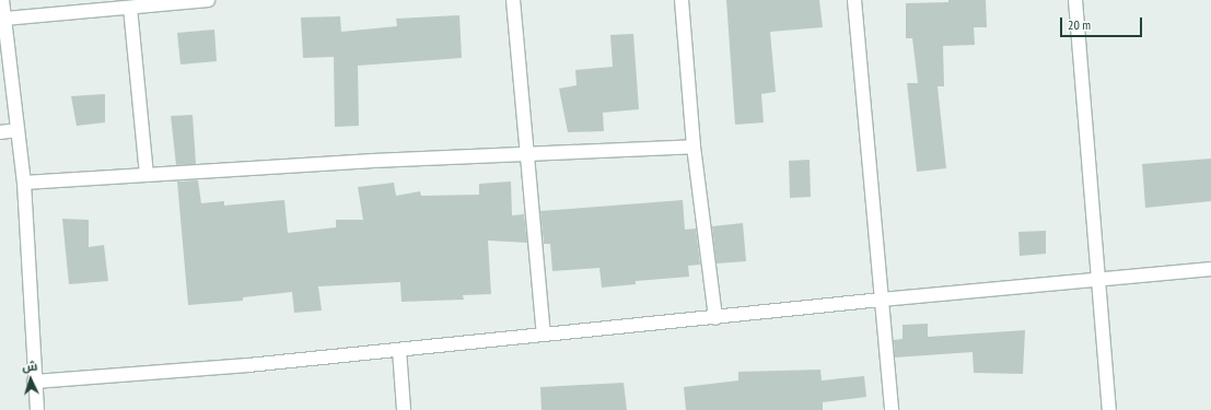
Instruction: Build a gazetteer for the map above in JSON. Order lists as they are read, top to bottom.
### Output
{
  "scale_bar": "20 m",
  "north": "top"
}
